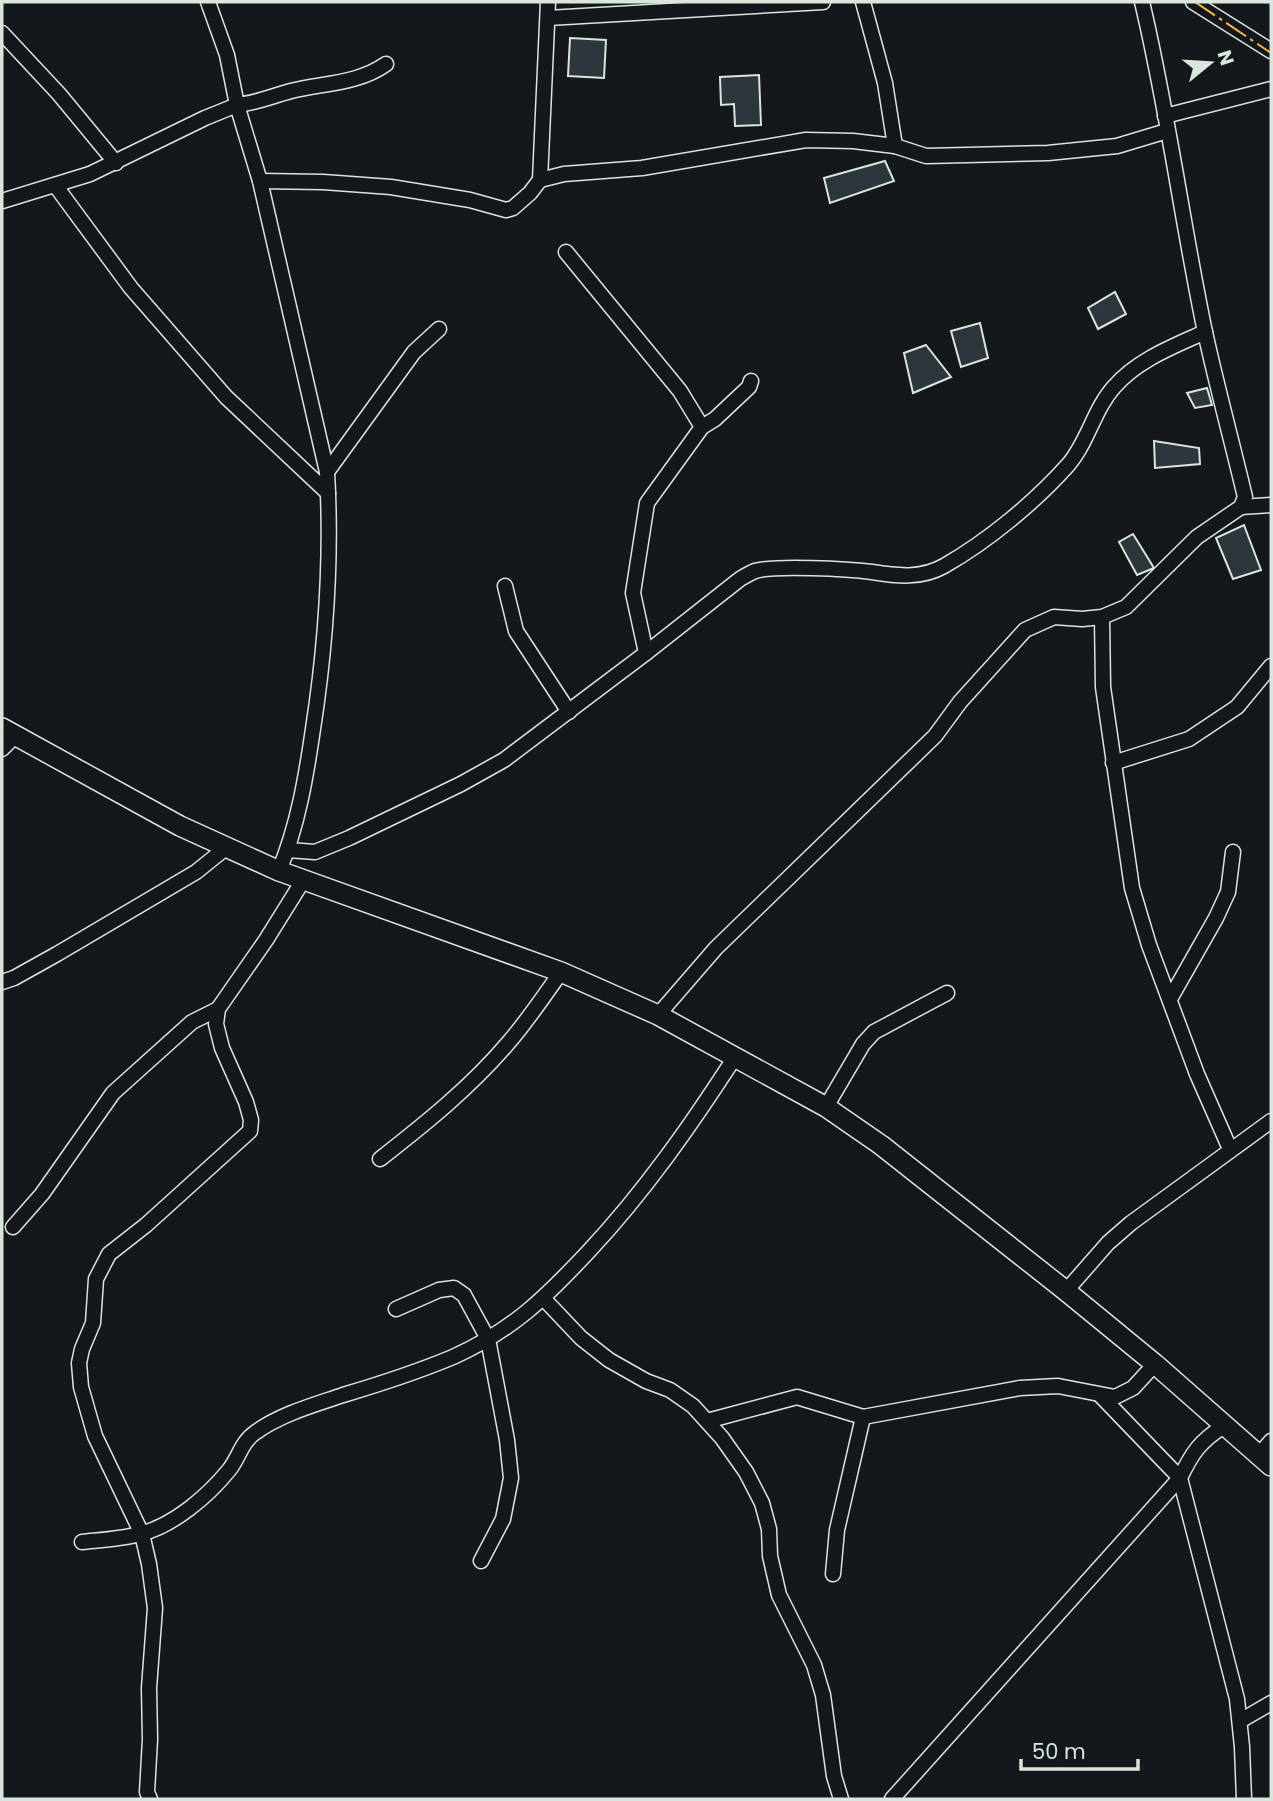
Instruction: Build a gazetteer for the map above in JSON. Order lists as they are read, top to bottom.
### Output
{
  "scale_bar": "50 m",
  "north": "right"
}
